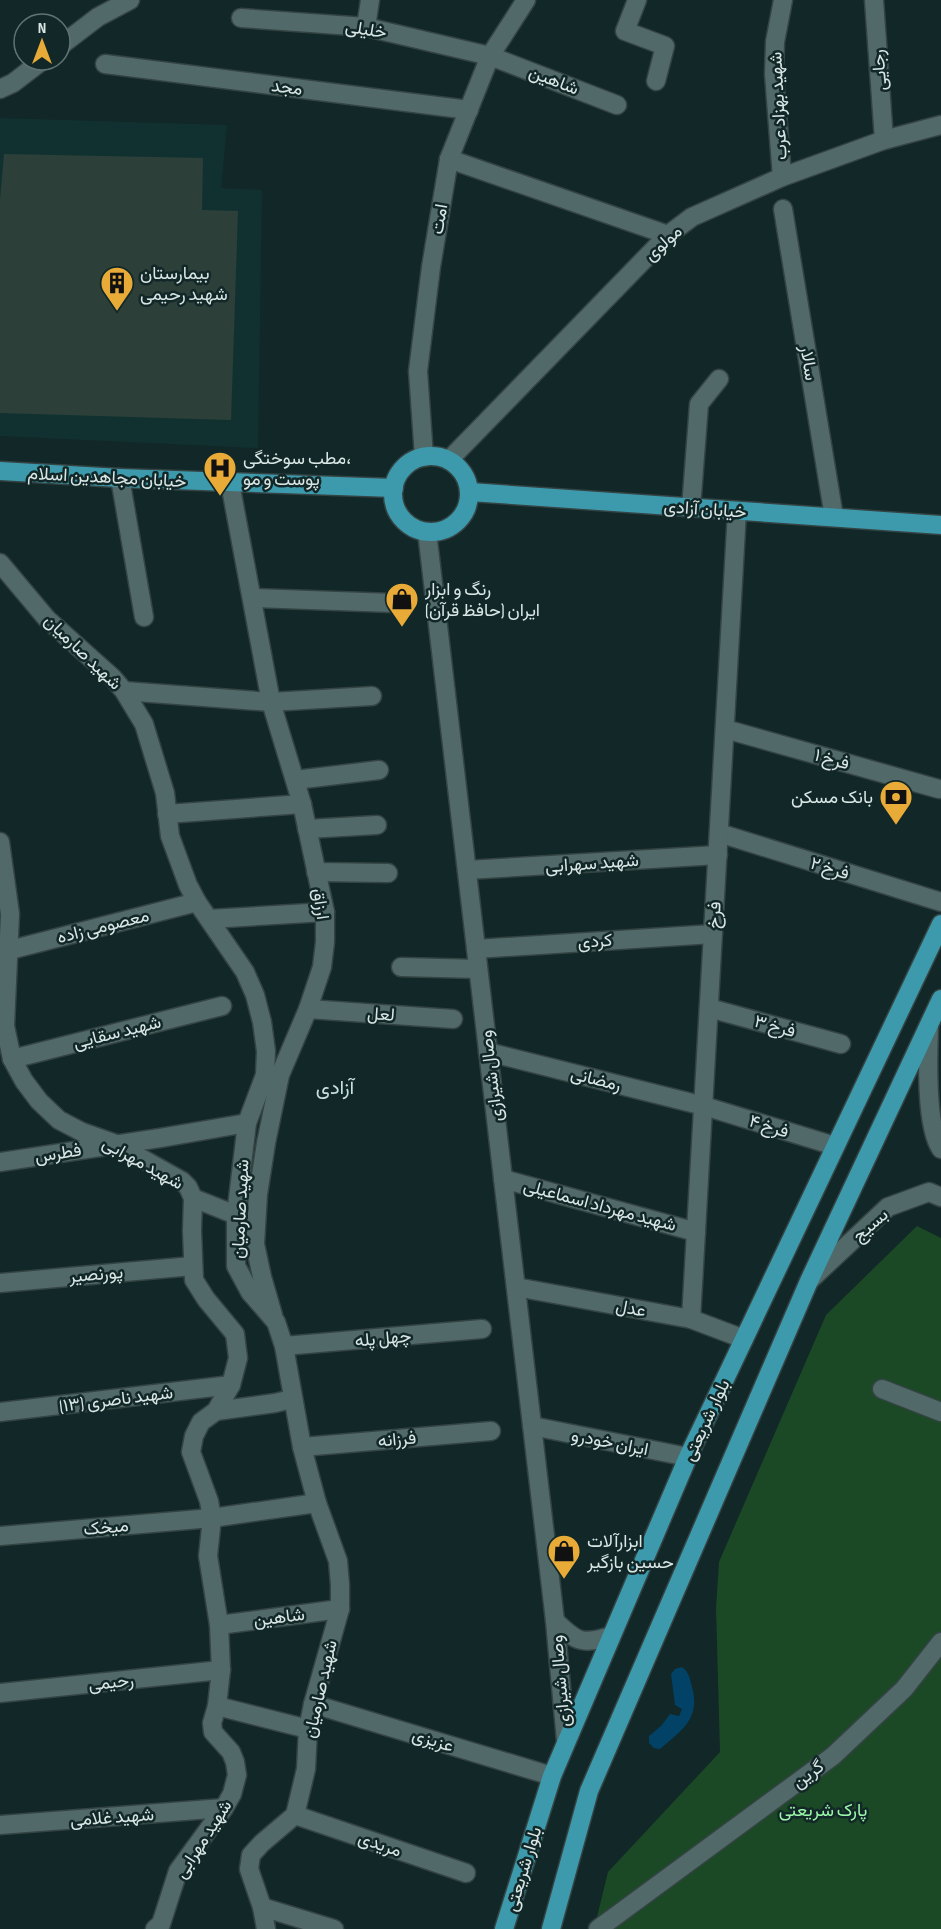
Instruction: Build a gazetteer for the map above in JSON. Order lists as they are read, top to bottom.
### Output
{
  "streets": {
    "main road": ["خیابان مجاهدین اسلام", "خیابان آزادی", "بلوار شریعتی"],
    "street": [
      "خلیلی",
      "رجایی",
      "شاهین",
      "مجد",
      "شهید بهزاد عرب",
      "امت",
      "مولوی",
      "سالار",
      "شهید صارمیان",
      "فرخ ۱",
      "شهید سهرابی",
      "فرخ ۲",
      "ارزاق",
      "فرخ",
      "معصومی زاده",
      "کردی",
      "لعل",
      "فرخ ۳",
      "شهید سقایی",
      "وصال شیرازی",
      "رمضانی",
      "فرخ ۴",
      "فطرس",
      "شهید مهرابی",
      "شهید مهرداد اسماعیلی",
      "بسیج",
      "پورنصیر",
      "عدل",
      "چهل پله",
      "شهید ناصری (۱۳)",
      "فرزانه",
      "ایران خودرو",
      "میخک",
      "شاهين",
      "رحیمی",
      "عزیزی",
      "گرین",
      "شهید غلامی",
      "مریدی"
    ]
  },
  "crossings": [
    ["خلیلی", "شاهین"],
    ["خلیلی", "امت"],
    ["رجایی", "مولوی"],
    ["شاهین", "امت"],
    ["مجد", "امت"],
    ["شهید بهزاد عرب", "مولوی"],
    ["امت", "مولوی"],
    ["امت", "خیابان مجاهدین اسلام"],
    ["امت", "خیابان آزادی"],
    ["امت", "وصال شیرازی"],
    ["مولوی", "خیابان مجاهدین اسلام"],
    ["مولوی", "خیابان آزادی"],
    ["مولوی", "وصال شیرازی"],
    ["سالار", "خیابان آزادی"],
    ["خیابان مجاهدین اسلام", "خیابان آزادی"],
    ["خیابان مجاهدین اسلام", "ارزاق"],
    ["خیابان مجاهدین اسلام", "وصال شیرازی"],
    ["خیابان آزادی", "فرخ"],
    ["خیابان آزادی", "وصال شیرازی"],
    ["شهید صارمیان", "ارزاق"],
    ["شهید صارمیان", "معصومی زاده"],
    ["شهید صارمیان", "فطرس"],
    ["شهید صارمیان", "چهل پله"],
    ["شهید صارمیان", "فرزانه"],
    ["شهید صارمیان", "میخک"],
    ["شهید صارمیان", "شاهين"],
    ["شهید صارمیان", "عزیزی"],
    ["شهید صارمیان", "مریدی"],
    ["فرخ ۱", "فرخ"],
    ["شهید سهرابی", "فرخ"],
    ["شهید سهرابی", "وصال شیرازی"],
    ["فرخ ۲", "فرخ"],
    ["ارزاق", "لعل"],
    ["فرخ", "کردی"],
    ["فرخ", "فرخ ۳"],
    ["فرخ", "رمضانی"],
    ["فرخ", "فرخ ۴"],
    ["فرخ", "شهید مهرداد اسماعیلی"],
    ["فرخ", "عدل"],
    ["معصومی زاده", "شهید مهرابی"],
    ["کردی", "وصال شیرازی"],
    ["شهید سقایی", "شهید مهرابی"],
    ["وصال شیرازی", "رمضانی"],
    ["وصال شیرازی", "شهید مهرداد اسماعیلی"],
    ["وصال شیرازی", "عدل"],
    ["وصال شیرازی", "بلوار شریعتی"],
    ["وصال شیرازی", "ایران خودرو"],
    ["رمضانی", "فرخ ۴"],
    ["فرخ ۴", "بلوار شریعتی"],
    ["فطرس", "شهید مهرابی"],
    ["شهید مهرابی", "پورنصیر"],
    ["شهید مهرابی", "شهید ناصری (۱۳)"],
    ["شهید مهرابی", "میخک"],
    ["شهید مهرابی", "شاهين"],
    ["شهید مهرابی", "رحیمی"],
    ["شهید مهرابی", "شهید غلامی"],
    ["عدل", "بلوار شریعتی"],
    ["بلوار شریعتی", "ایران خودرو"],
    ["بلوار شریعتی", "عزیزی"]
  ],
  "districts": ["آزادی"],
  "parks": ["پارک شریعتی"],
  "places": {
    "building": ["بیمارستان شهید رحیمی"],
    "hospital": ["مطب سوختگی، پوست و مو"],
    "shop": ["رنگ و ابزار ایران (حافظ قرآن)", "ابزارآلات حسین بازگیر"],
    "bank": ["بانک مسکن"]
  },
  "north": "top"
}
